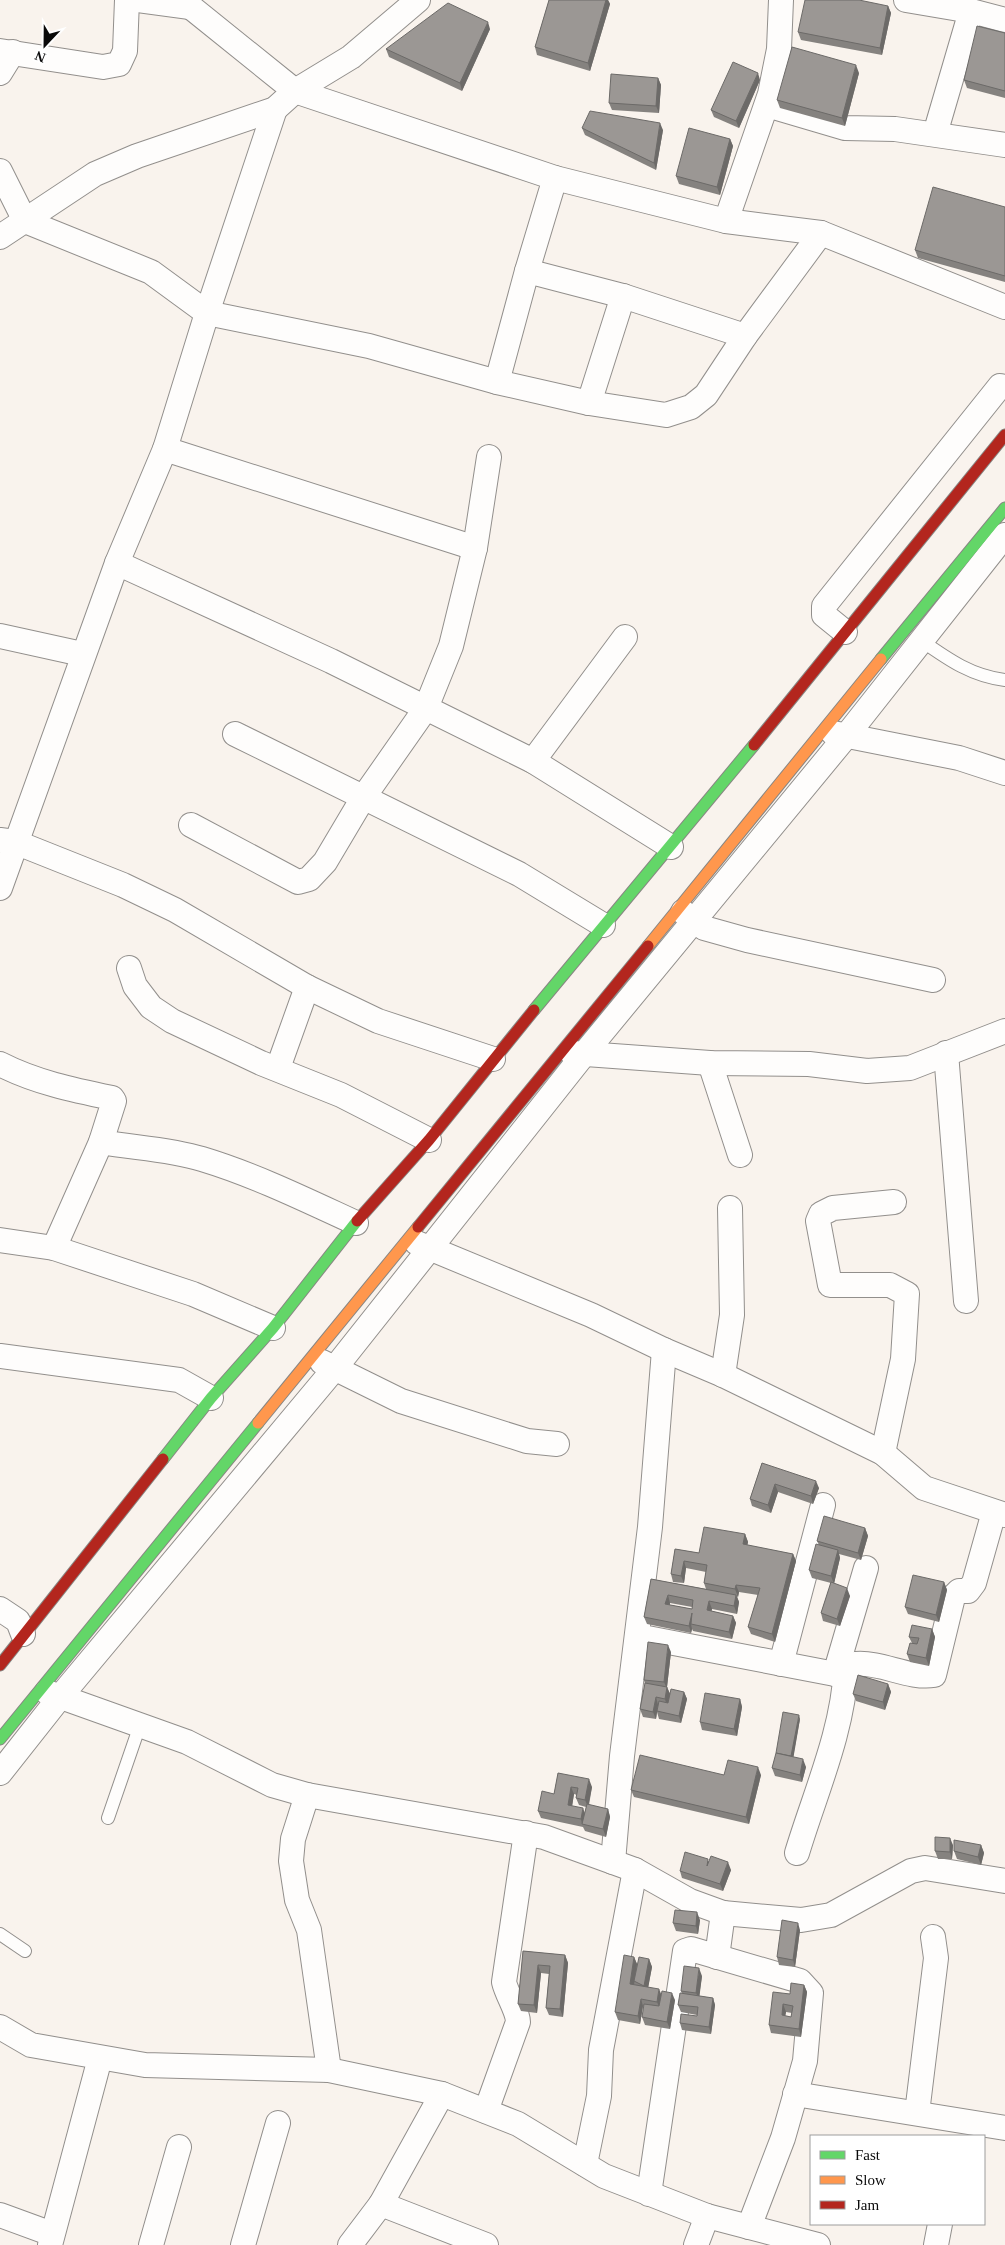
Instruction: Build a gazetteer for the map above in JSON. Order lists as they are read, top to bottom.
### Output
{
  "legend": ["Fast", "Slow", "Jam"],
  "north": "bottom"
}
